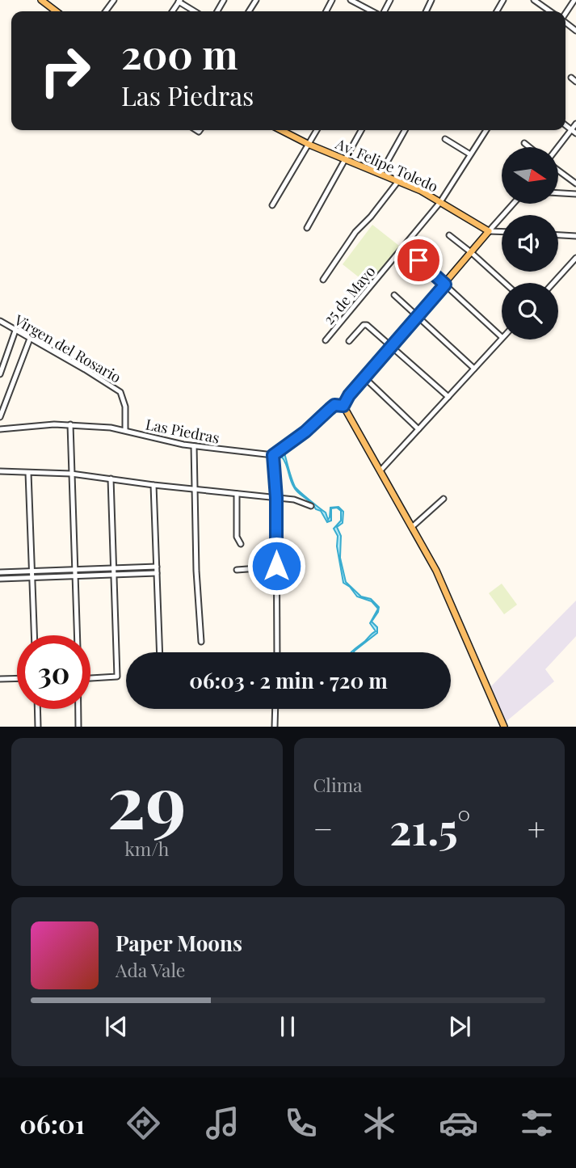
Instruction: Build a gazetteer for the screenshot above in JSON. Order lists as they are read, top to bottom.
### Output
{
  "streets": {
    "main road": ["Av. Felipe Toledo"],
    "street": ["25 de Mayo", "Virgen del Rosario", "Las Piedras"]
  },
  "crossings": [
    ["Av. Felipe Toledo", "25 de Mayo"],
    ["Virgen del Rosario", "Las Piedras"]
  ],
  "north": "right",
  "page": {
    "turn": ["200 m", "Las Piedras"],
    "limit": "30",
    "trip": "06:03 · 2 min · 720 m",
    "tile": [
      ["29", "km/h"],
      "Clima"
    ],
    "heat": ["−", "21.5°", "+"],
    "song": ["Paper Moons", "Ada Vale"],
    "tabs": "06:01"
  }
}
